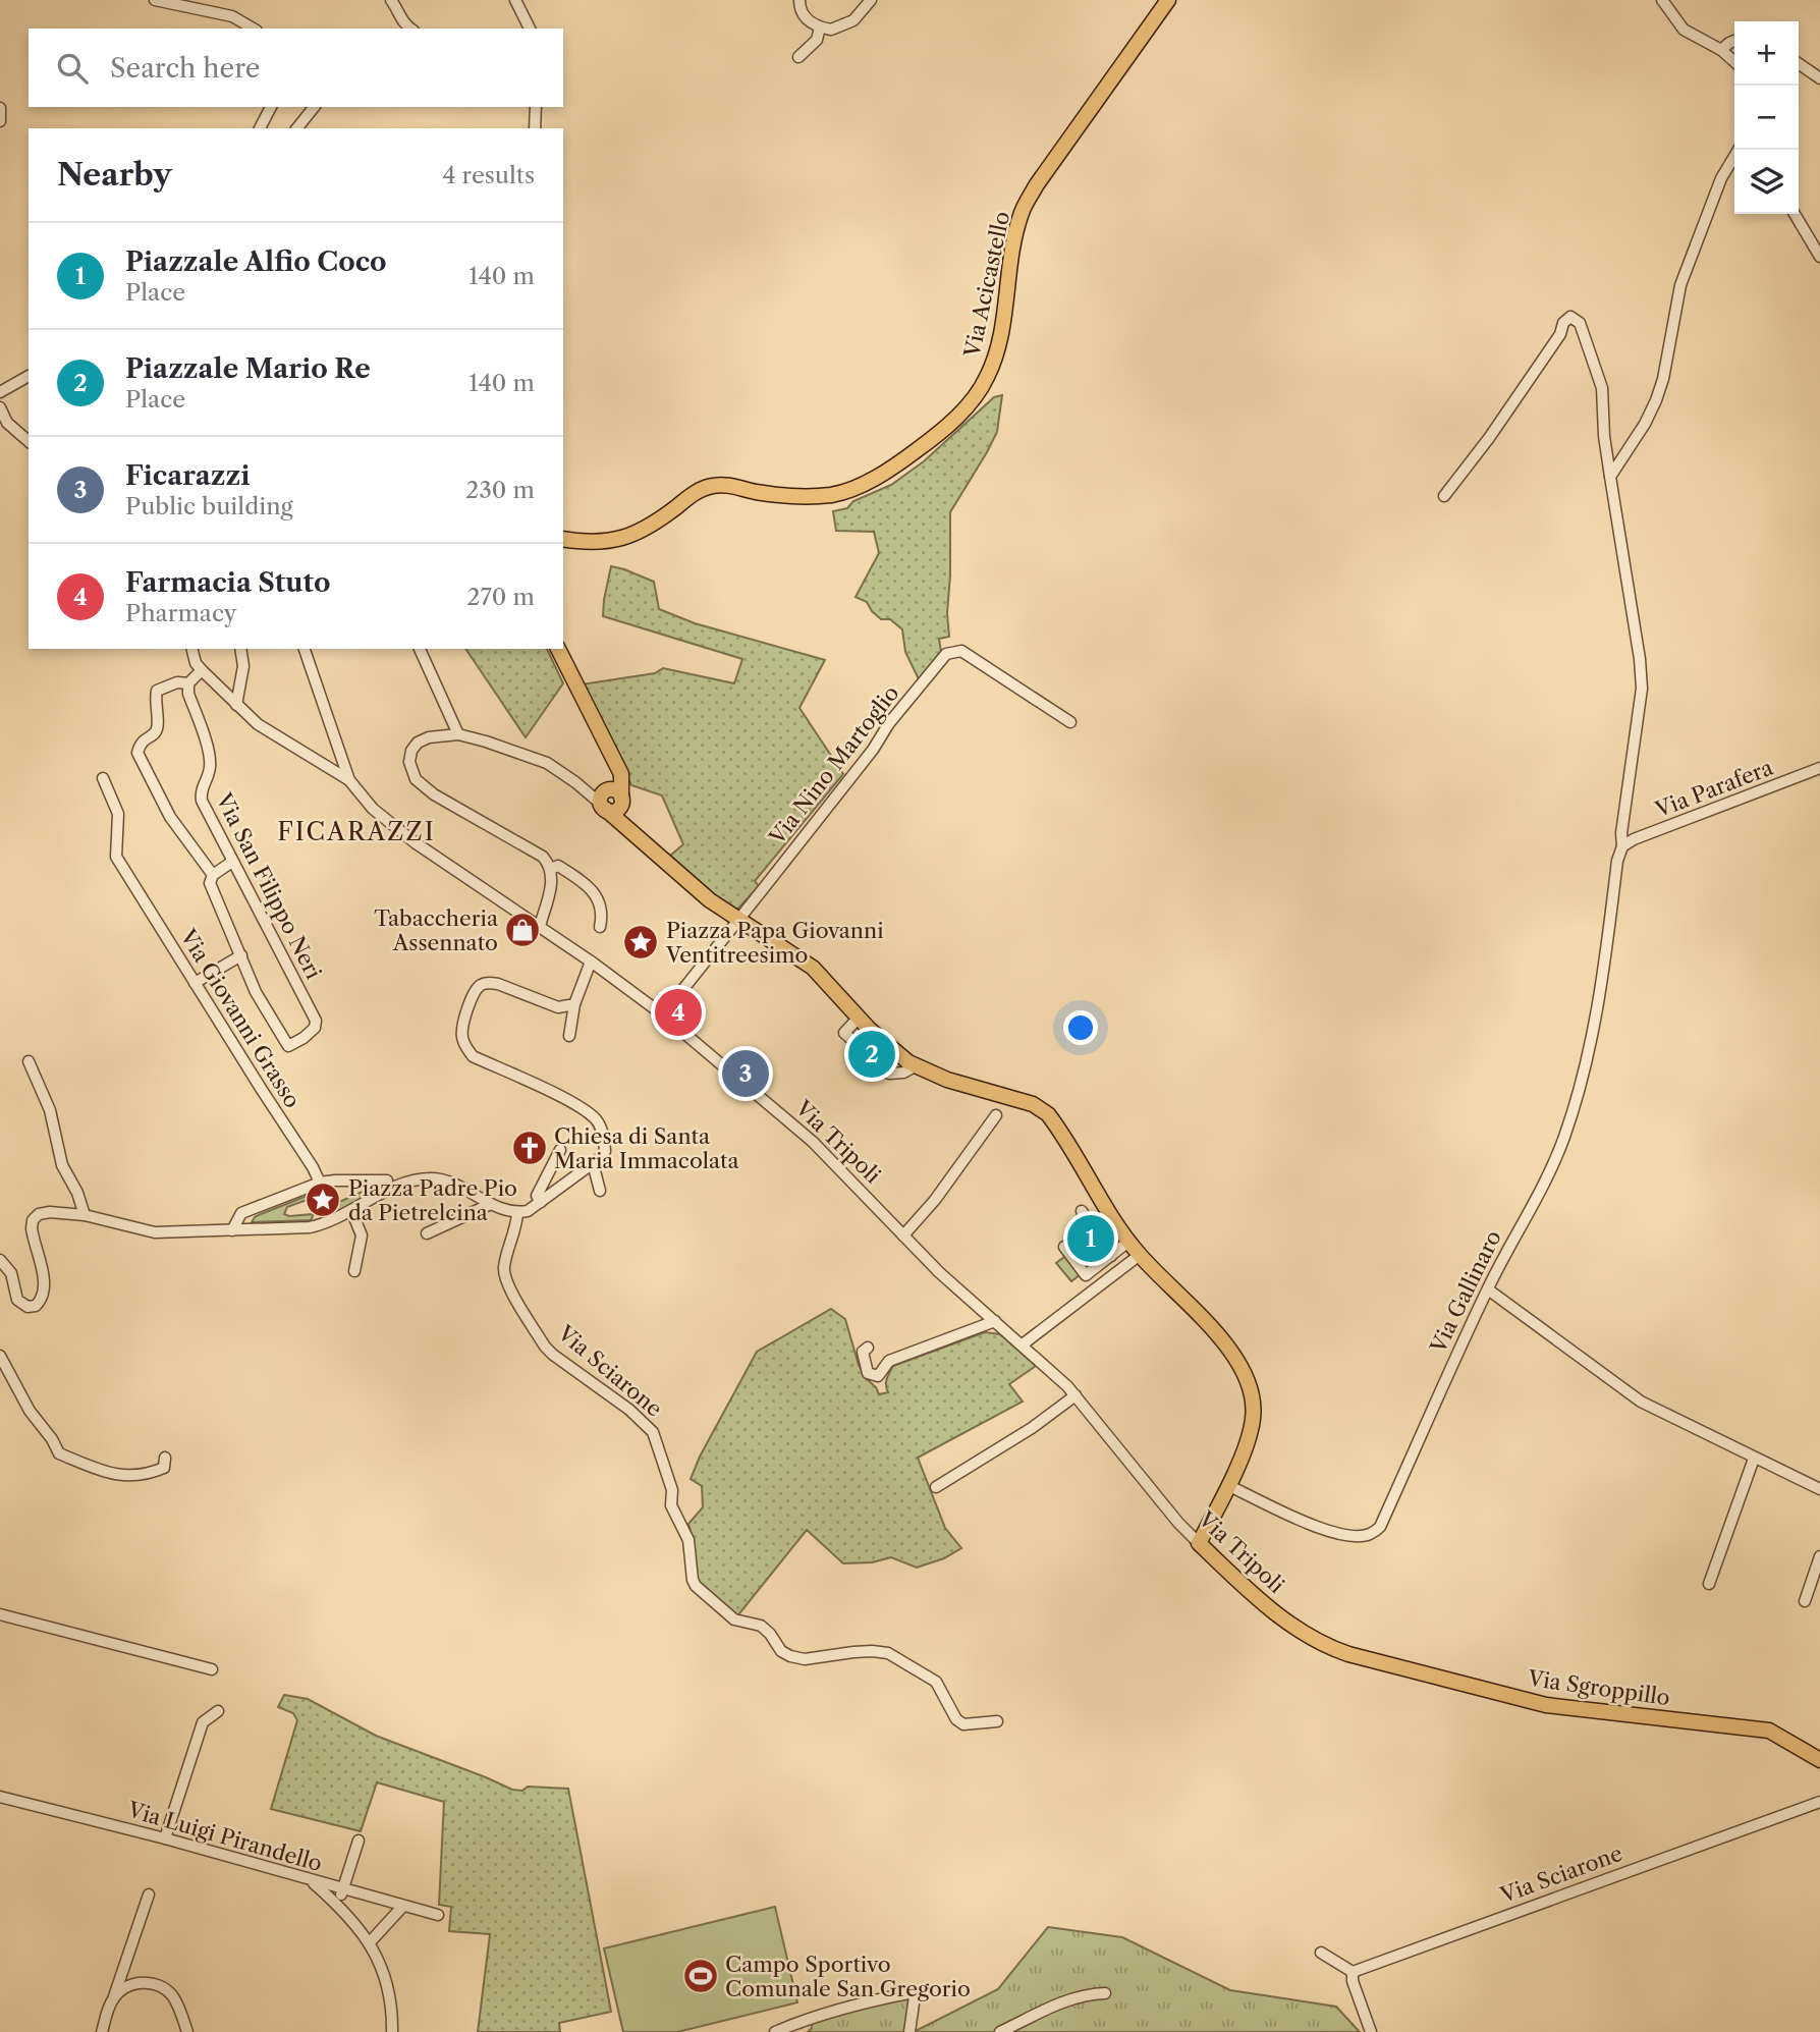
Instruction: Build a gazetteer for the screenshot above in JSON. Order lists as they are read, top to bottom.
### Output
{
  "streets": {
    "main road": ["Via Acicastello", "Via Tripoli", "Via Sgroppillo"],
    "street": [
      "Via Nino Martoglio",
      "Via Parafera",
      "Via San Filippo Neri",
      "Via Giovanni Grasso",
      "Via Gallinaro",
      "Via Sciarone",
      "Via Luigi Pirandello"
    ]
  },
  "crossings": [
    ["Via Nino Martoglio", "Via Tripoli"],
    ["Via Parafera", "Via Gallinaro"],
    ["Via Tripoli", "Via Sgroppillo"]
  ],
  "districts": ["FICARAZZI"],
  "places": {
    "shop": ["Tabaccheria Assennato"],
    "place": ["Piazza Papa Giovanni Ventitreesimo", "Piazza Padre Pio da Pietrelcina"],
    "church": ["Chiesa di Santa Maria Immacolata"],
    "sports": ["Campo Sportivo Comunale San Gregorio"]
  },
  "page": {
    "map_buttons": ["+", "−"],
    "search": "Search here",
    "heading": ["Nearby", "4 results"],
    "list": [
      {
        "mark": "1",
        "name": "Piazzale Alfio Coco",
        "note": "Place",
        "value": "140 m"
      },
      {
        "mark": "2",
        "name": "Piazzale Mario Re",
        "note": "Place",
        "value": "140 m"
      },
      {
        "mark": "3",
        "name": "Ficarazzi",
        "note": "Public building",
        "value": "230 m"
      },
      {
        "mark": "4",
        "name": "Farmacia Stuto",
        "note": "Pharmacy",
        "value": "270 m"
      }
    ],
    "pins": [
      "4",
      "2",
      "3",
      "1"
    ]
  }
}
